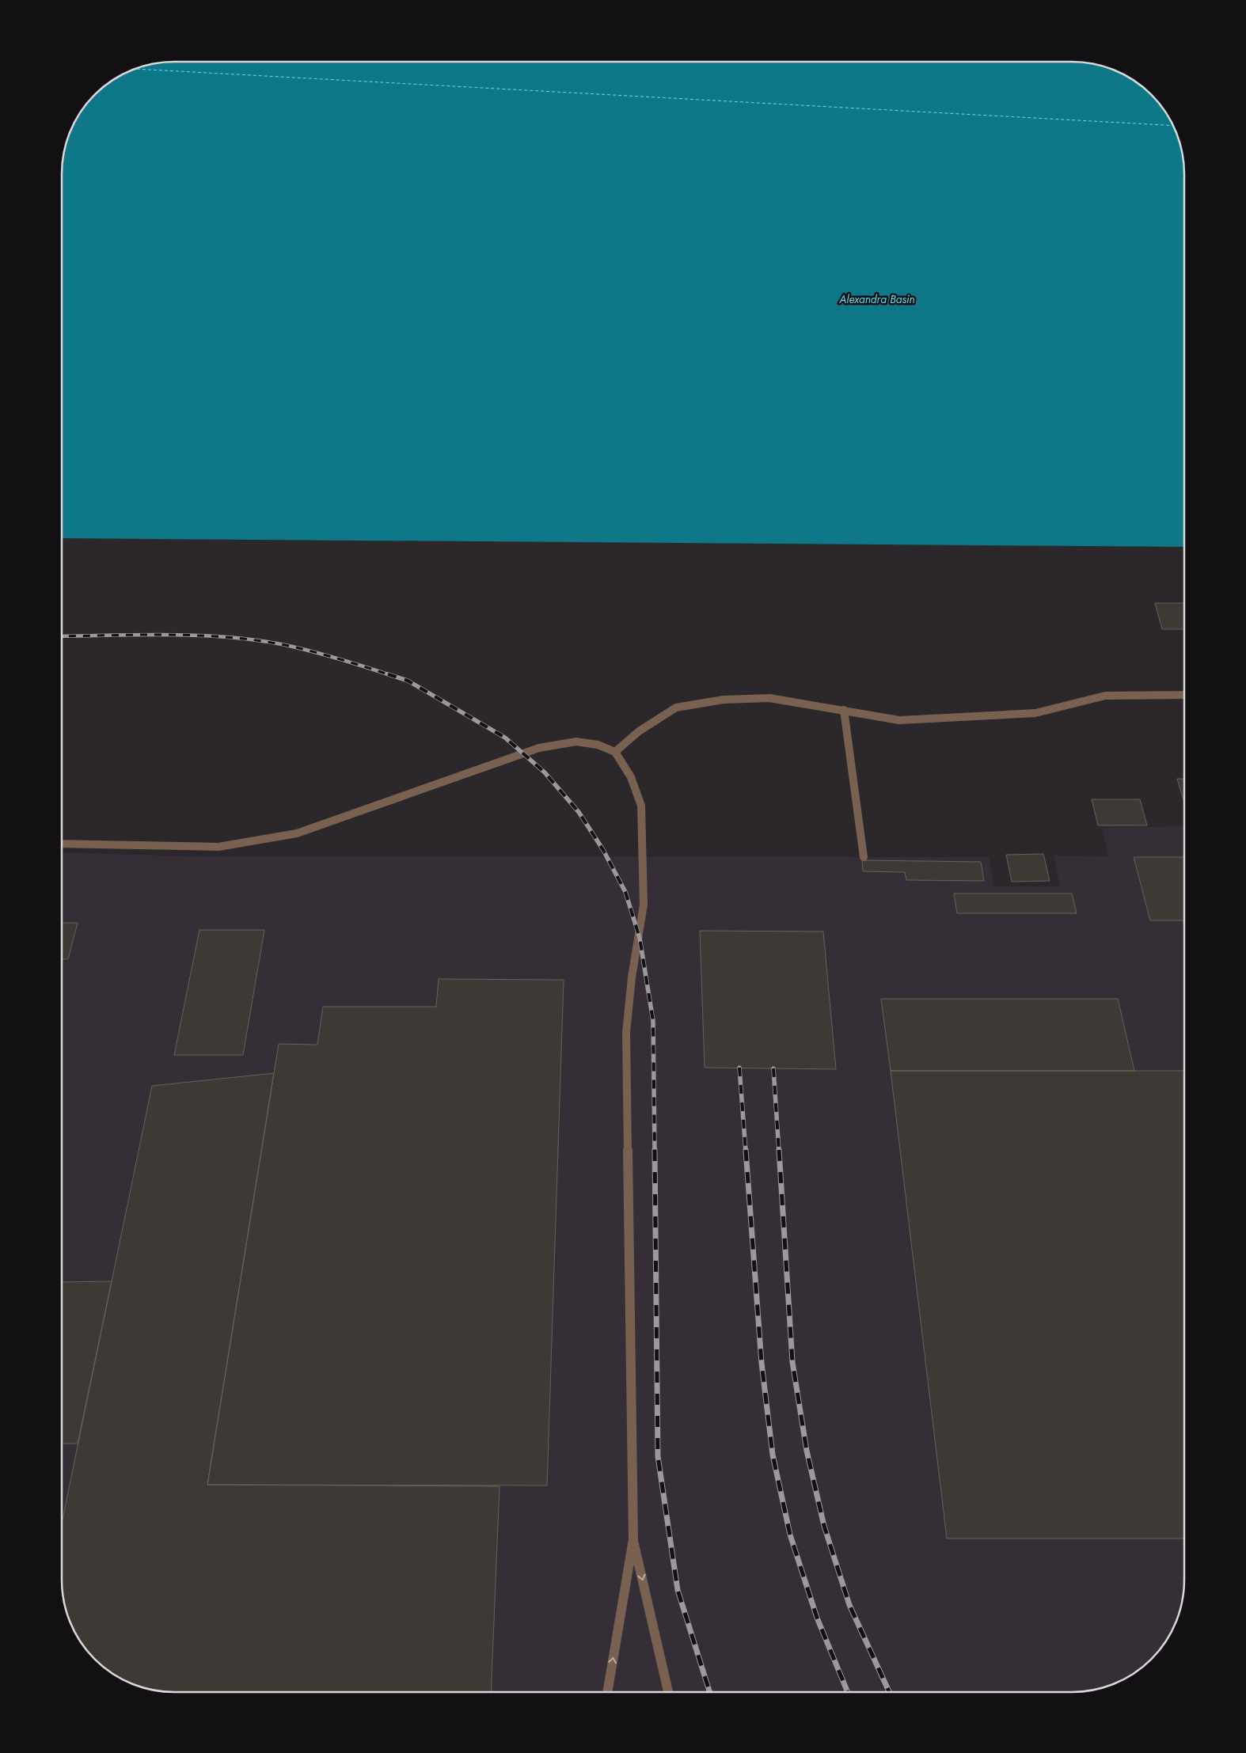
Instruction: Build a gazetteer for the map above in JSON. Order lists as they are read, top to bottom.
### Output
{
  "water": ["Alexandra Basin"]
}
